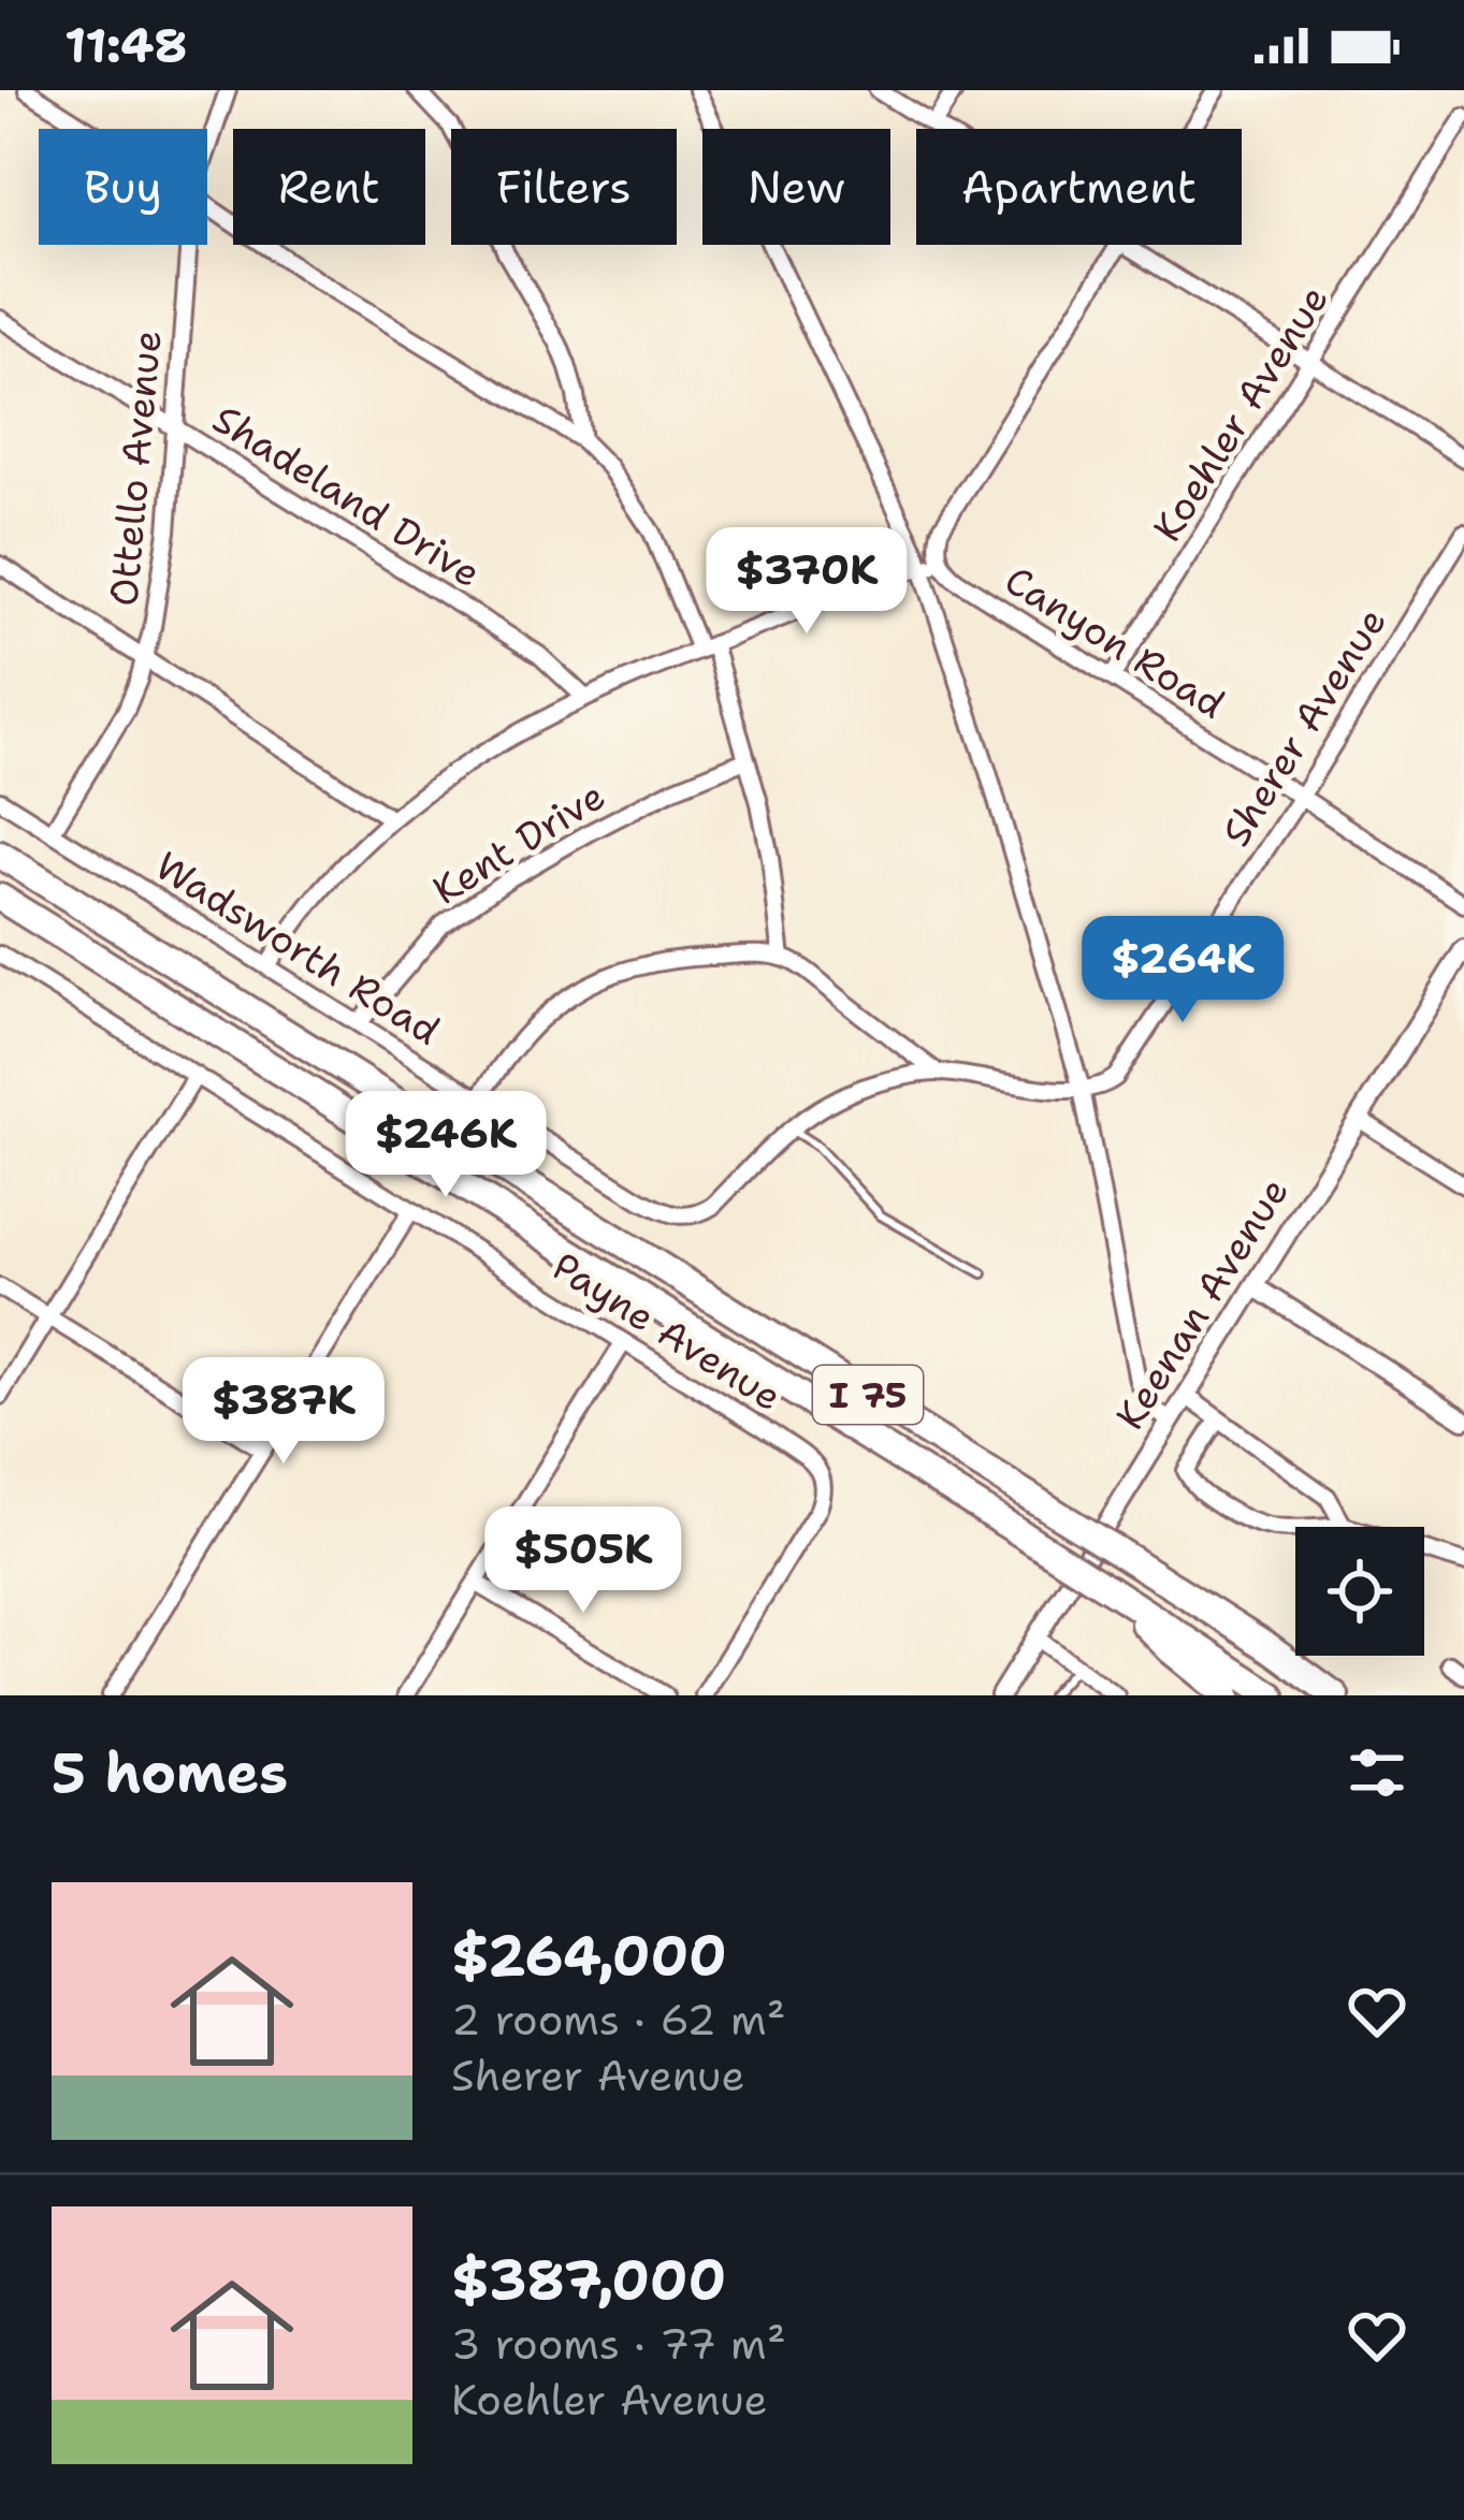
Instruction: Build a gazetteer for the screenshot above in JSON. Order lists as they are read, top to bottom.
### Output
{
  "streets": {
    "highway": ["I 75"],
    "street": [
      "Koehler Avenue",
      "Ottello Avenue",
      "Shadeland Drive",
      "Canyon Road",
      "Sherer Avenue",
      "Kent Drive",
      "Wadsworth Road",
      "Keenan Avenue",
      "Payne Avenue"
    ]
  },
  "crossings": [
    ["Koehler Avenue", "Canyon Road"],
    ["Ottello Avenue", "Shadeland Drive"],
    ["Ottello Avenue", "Wadsworth Road"],
    ["Canyon Road", "Sherer Avenue"],
    ["Kent Drive", "Wadsworth Road"]
  ],
  "page": {
    "status": "11:48",
    "chip": [
      "Buy",
      "Rent",
      "Filters",
      "New",
      "Apartment"
    ],
    "price": [
      "$370K",
      "$264K",
      "$246K",
      "$387K",
      "$505K"
    ],
    "heading": "5 homes",
    "list": [
      {
        "name": "$264,000",
        "note": "2 rooms · 62 m² · Sherer Avenue"
      },
      {
        "name": "$387,000",
        "note": "3 rooms · 77 m² · Koehler Avenue"
      }
    ]
  }
}
